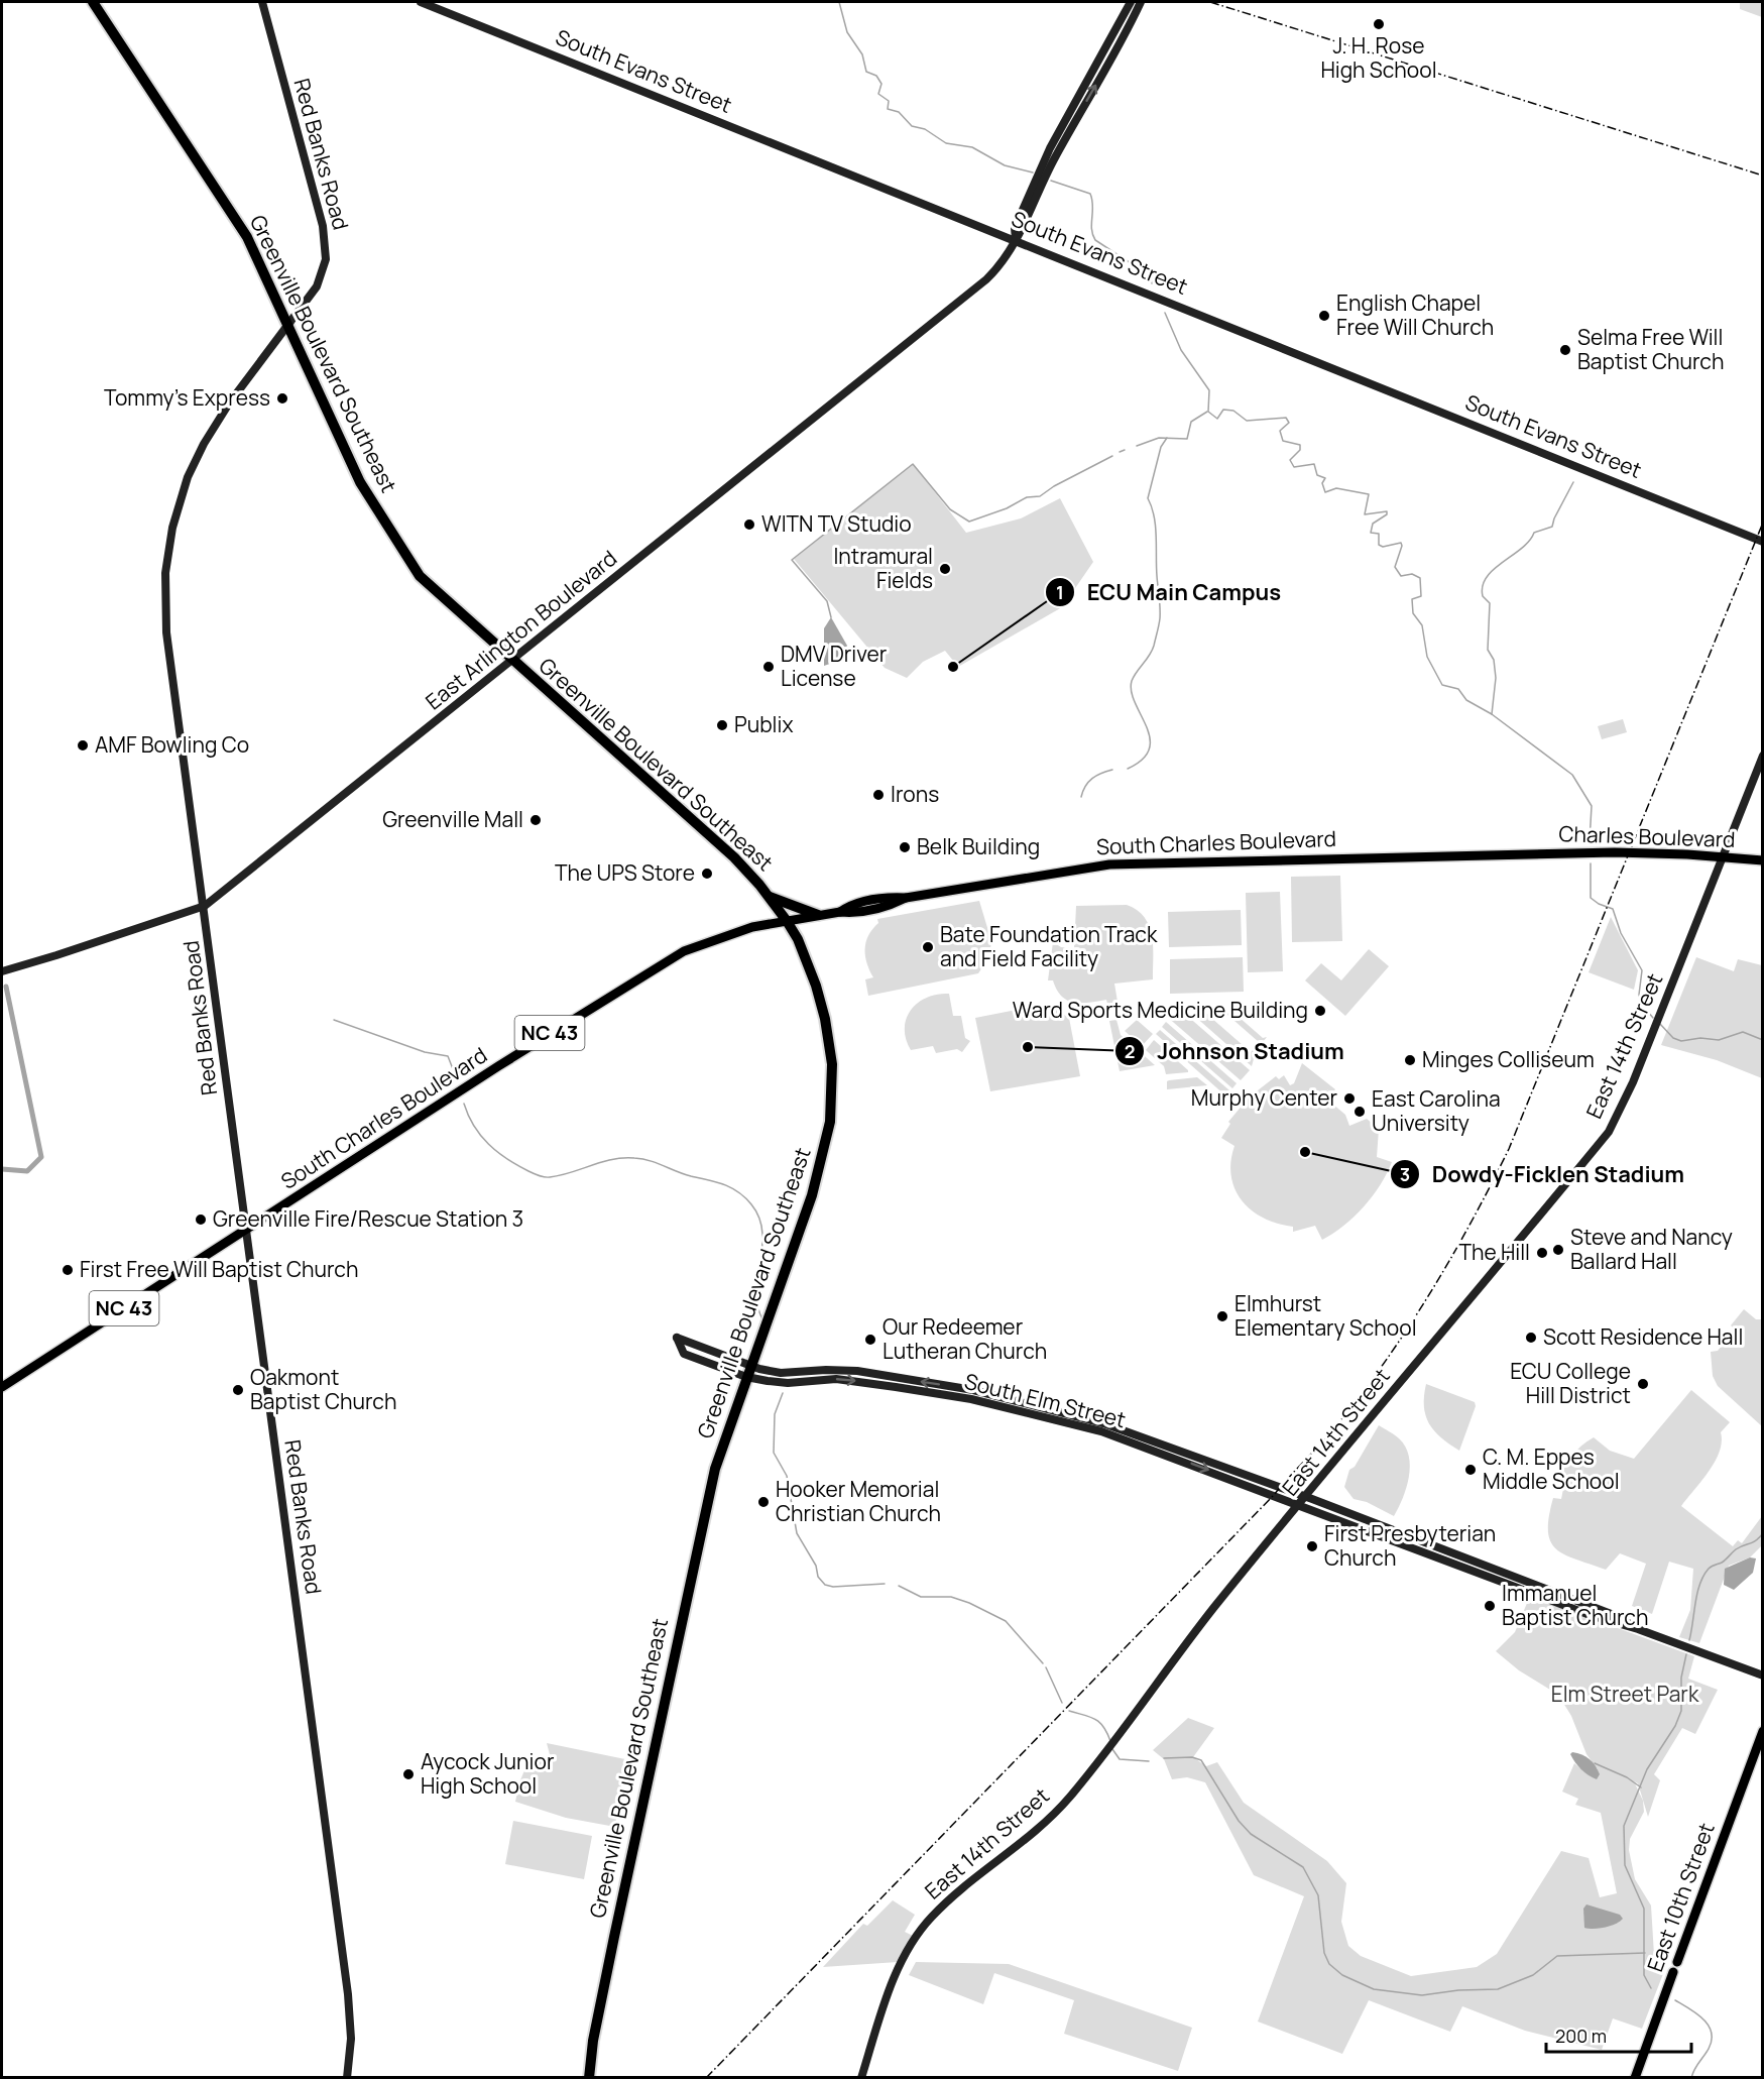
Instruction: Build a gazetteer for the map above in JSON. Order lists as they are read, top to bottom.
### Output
{
  "streets": {
    "highway": ["Greenville Boulevard Southeast"],
    "main road": [
      "Charles Boulevard",
      "South Charles Boulevard",
      "NC 43",
      "East 10th Street"
    ],
    "street": [
      "South Evans Street",
      "Red Banks Road",
      "East Arlington Boulevard",
      "East 14th Street",
      "South Elm Street"
    ]
  },
  "crossings": [
    ["South Evans Street", "East Arlington Boulevard"],
    ["Red Banks Road", "Greenville Boulevard Southeast"],
    ["Red Banks Road", "East Arlington Boulevard"],
    ["Red Banks Road", "South Charles Boulevard"],
    ["Greenville Boulevard Southeast", "East Arlington Boulevard"],
    ["Greenville Boulevard Southeast", "South Charles Boulevard"],
    ["Greenville Boulevard Southeast", "South Elm Street"],
    ["Charles Boulevard", "South Charles Boulevard"],
    ["Charles Boulevard", "East 14th Street"],
    ["East 14th Street", "South Elm Street"]
  ],
  "parks": ["Elm Street Park"],
  "places": [
    "J. H. Rose High School",
    "English Chapel Free Will Church",
    "Selma Free Will Baptist Church",
    "Tommy's Express",
    "WITN TV Studio",
    "Intramural Fields",
    "DMV Driver License",
    "ECU Main Campus",
    "Publix",
    "AMF Bowling Co",
    "Irons",
    "Greenville Mall",
    "Belk Building",
    "The UPS Store",
    "Bate Foundation Track and Field Facility",
    "Ward Sports Medicine Building",
    "Johnson Stadium",
    "Minges Colliseum",
    "Murphy Center",
    "East Carolina University",
    "Dowdy-Ficklen Stadium",
    "Greenville Fire/Rescue Station 3",
    "Steve and Nancy Ballard Hall",
    "The Hill",
    "First Free Will Baptist Church",
    "Elmhurst Elementary School",
    "Scott Residence Hall",
    "Our Redeemer Lutheran Church",
    "ECU College Hill District",
    "Oakmont Baptist Church",
    "C. M. Eppes Middle School",
    "Hooker Memorial Christian Church",
    "First Presbyterian Church",
    "Immanuel Baptist Church",
    "Aycock Junior High School"
  ],
  "scale_bar": "200 m"
}
